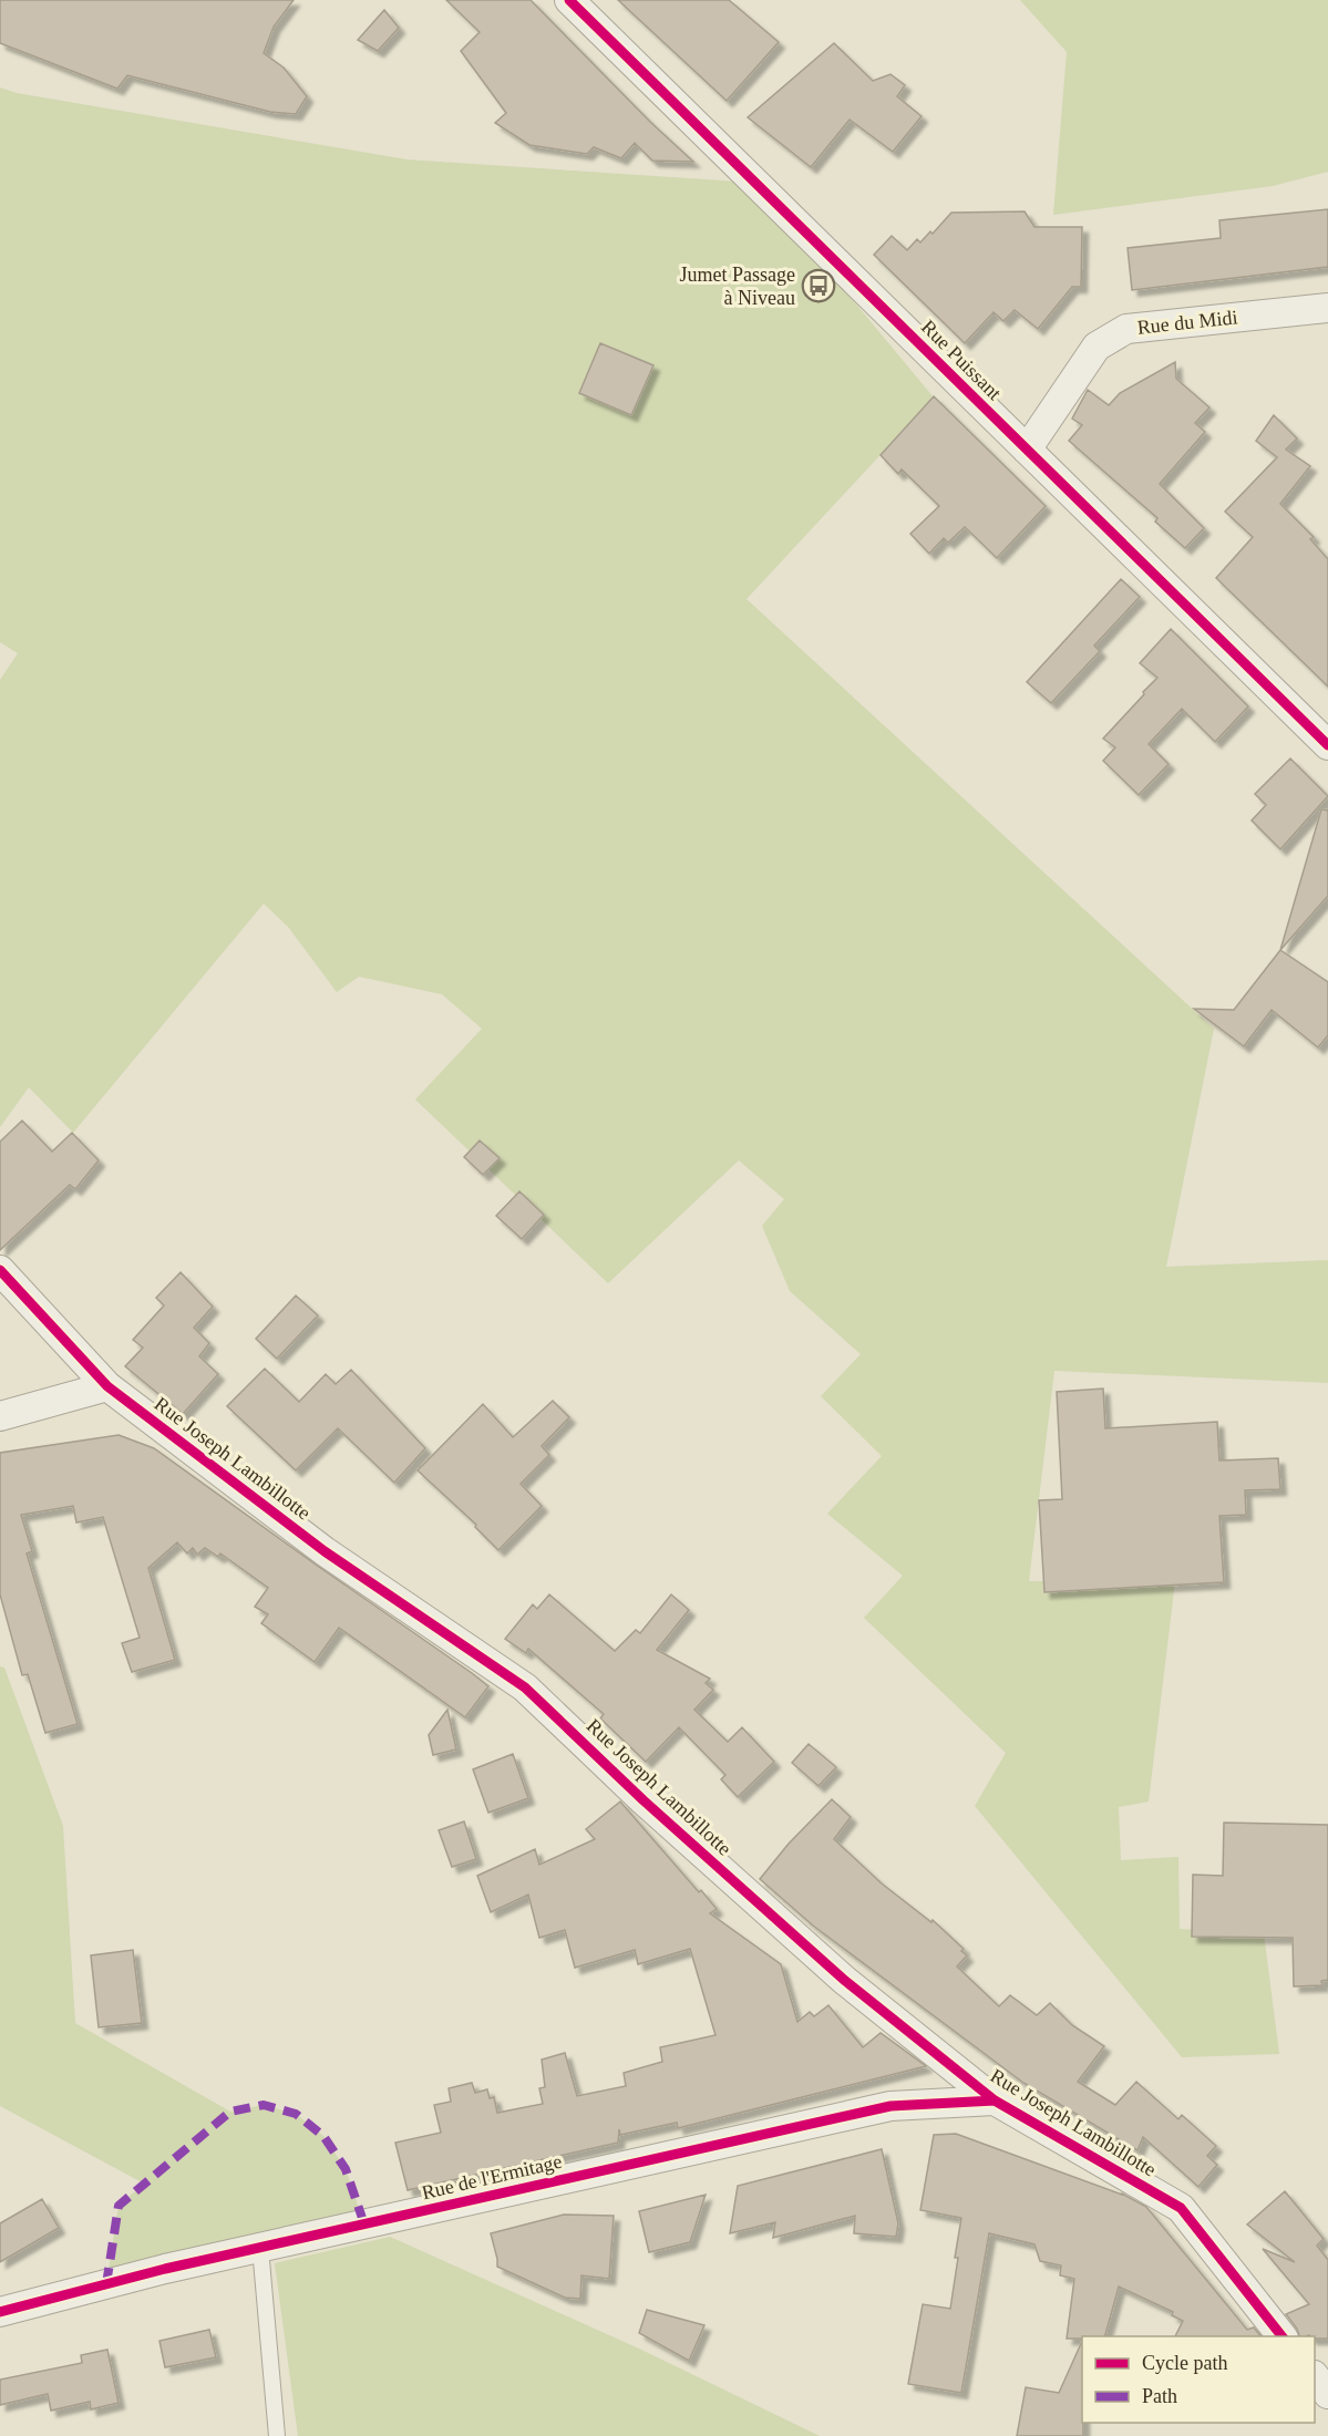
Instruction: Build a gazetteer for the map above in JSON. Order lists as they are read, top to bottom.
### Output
{
  "streets": {
    "street": [
      "Rue du Midi",
      "Rue Puissant",
      "Rue Joseph Lambillotte",
      "Rue de l'Ermitage"
    ]
  },
  "crossings": [
    ["Rue du Midi", "Rue Puissant"],
    ["Rue Joseph Lambillotte", "Rue de l'Ermitage"]
  ],
  "places": {
    "bus stop": ["Jumet Passage à Niveau"]
  },
  "legend": ["Cycle path", "Path"]
}
